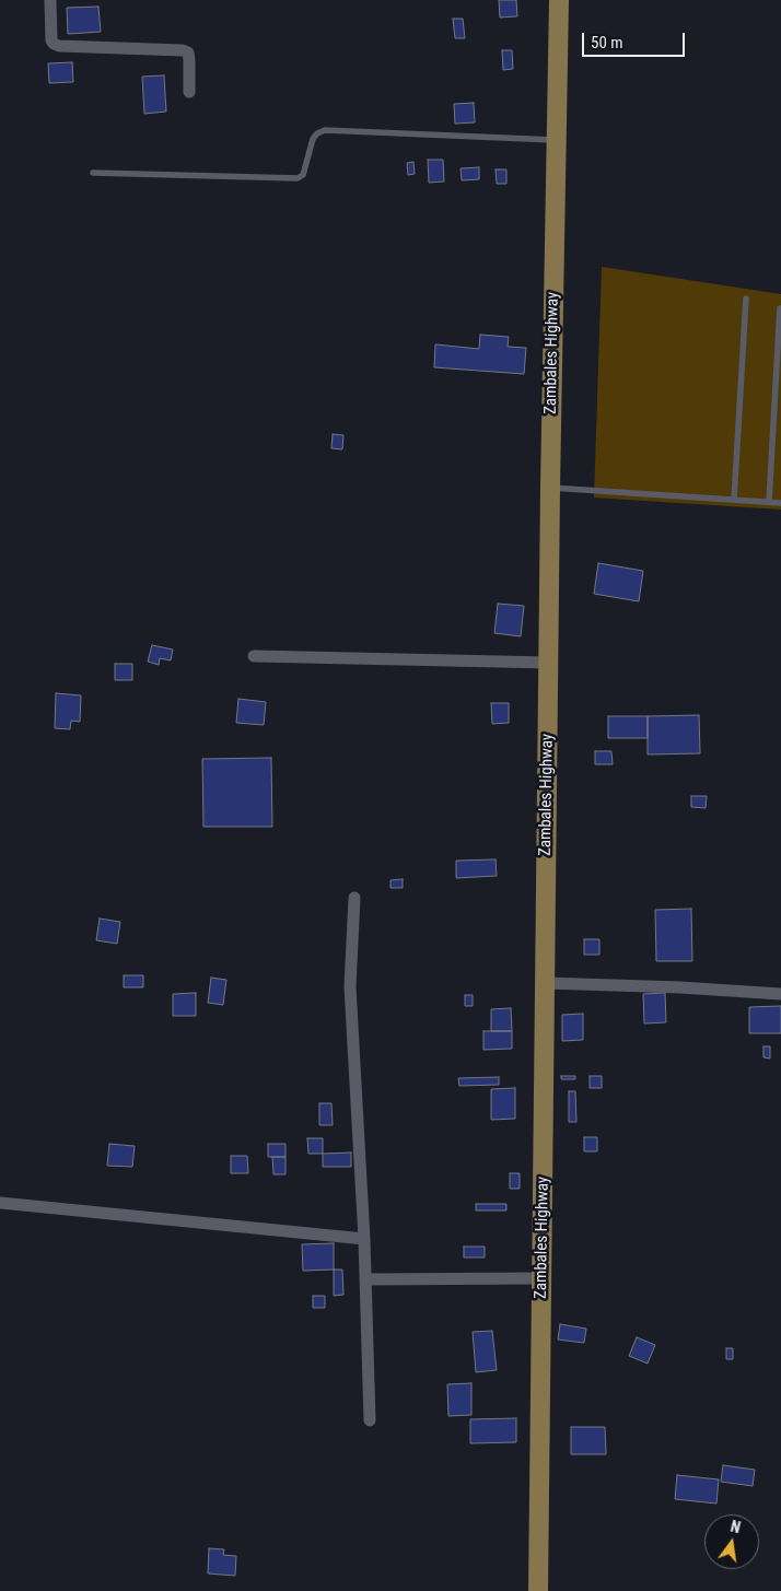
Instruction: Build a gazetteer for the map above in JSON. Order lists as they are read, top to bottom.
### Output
{
  "streets": {
    "main road": ["Zambales Highway"]
  },
  "scale_bar": "50 m",
  "north": "top"
}
